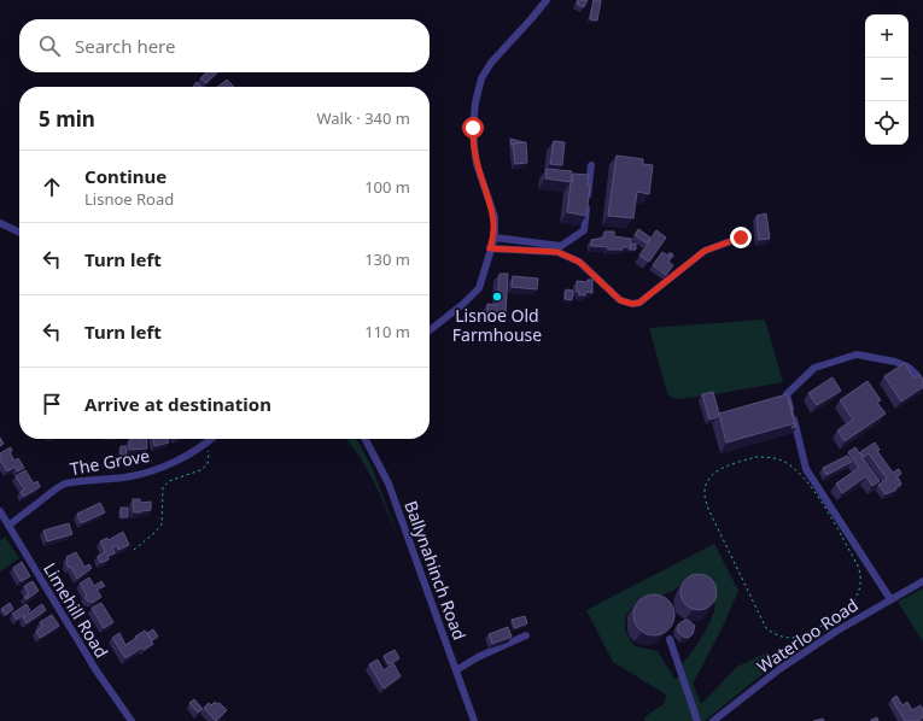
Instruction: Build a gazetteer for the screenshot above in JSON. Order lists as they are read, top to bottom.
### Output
{
  "streets": {
    "street": [
      "The Grove",
      "Ballynahinch Road",
      "Limehill Road",
      "Waterloo Road"
    ]
  },
  "crossings": [
    ["The Grove", "Limehill Road"]
  ],
  "places": ["Lisnoe Old Farmhouse"],
  "page": {
    "map_buttons": ["+", "−"],
    "search": "Search here",
    "heading": ["5 min", "Walk · 340 m"],
    "list": [
      ["Continue", "Lisnoe Road", "100 m"],
      ["Turn left", "130 m"],
      ["Turn left", "110 m"],
      "Arrive at destination"
    ]
  }
}
